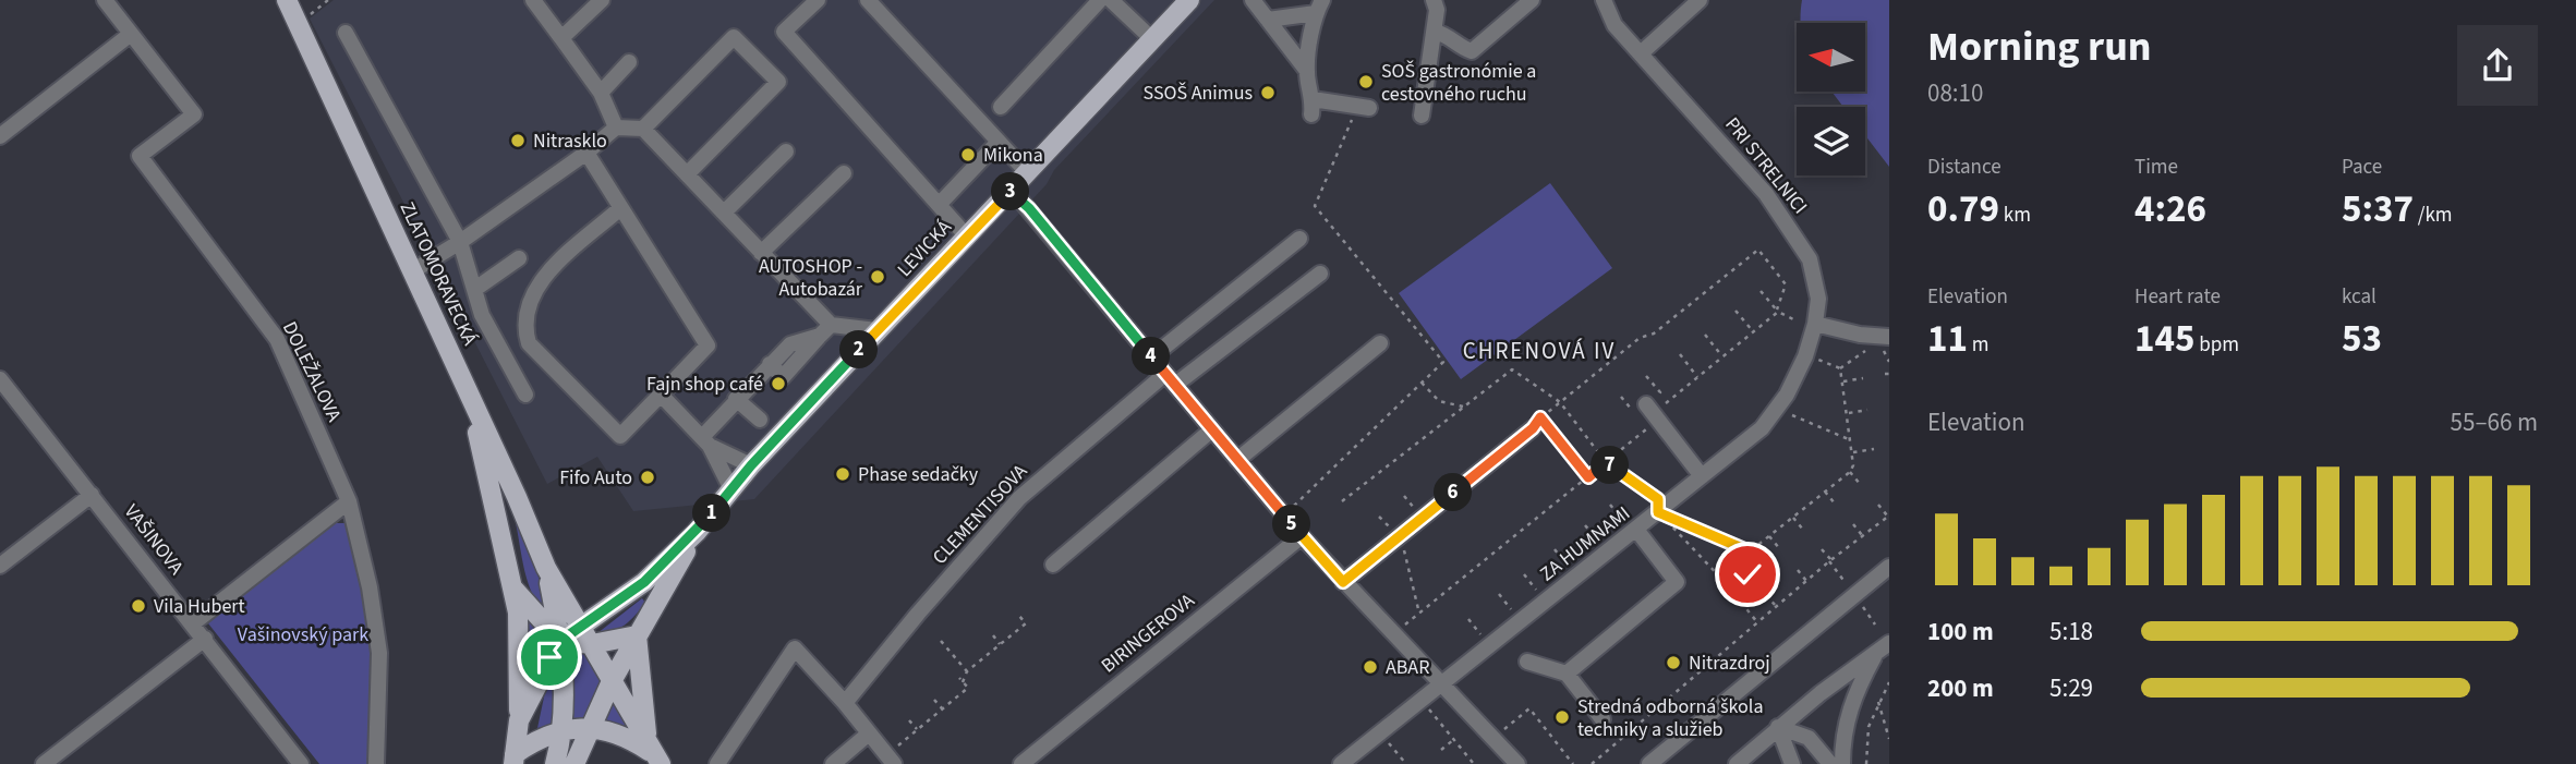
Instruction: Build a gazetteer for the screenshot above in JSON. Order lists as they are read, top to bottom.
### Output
{
  "streets": {
    "main road": ["LEVICKÁ", "ZLATOMORAVECKÁ"],
    "street": [
      "PRI STRELNICI",
      "DOLEŽALOVA",
      "CLEMENTISOVA",
      "VAŠINOVA",
      "ZA HUMNAMI",
      "BIRINGEROVA"
    ]
  },
  "crossings": [
    ["PRI STRELNICI", "ZA HUMNAMI"]
  ],
  "districts": ["CHRENOVÁ IV"],
  "parks": ["Vašinovský park"],
  "places": [
    "SOŠ gastronómie a cestovného ruchu",
    "SSOŠ Animus",
    "Nitrasklo",
    "Mikona",
    "AUTOSHOP - Autobazár",
    "Fajn shop café",
    "Phase sedačky",
    "Fifo Auto",
    "Vila Hubert",
    "Nitrazdroj",
    "ABAR",
    "Stredná odborná škola techniky a služieb"
  ],
  "north": "left",
  "page": {
    "heading": ["Morning run", "08:10"],
    "stats": [
      ["Distance", "0.79 km"],
      ["Time", "4:26"],
      ["Pace", "5:37 /km"],
      ["Elevation", "11 m"],
      ["Heart rate", "145 bpm"],
      ["kcal", "53"]
    ],
    "pins": [
      "3",
      "2",
      "4",
      "7",
      "6",
      "1",
      "5"
    ],
    "chart": ["Elevation", "55–66 m"],
    "list": [
      {
        "name": "100 m",
        "note": "5:18"
      },
      {
        "name": "200 m",
        "note": "5:29"
      }
    ]
  }
}
